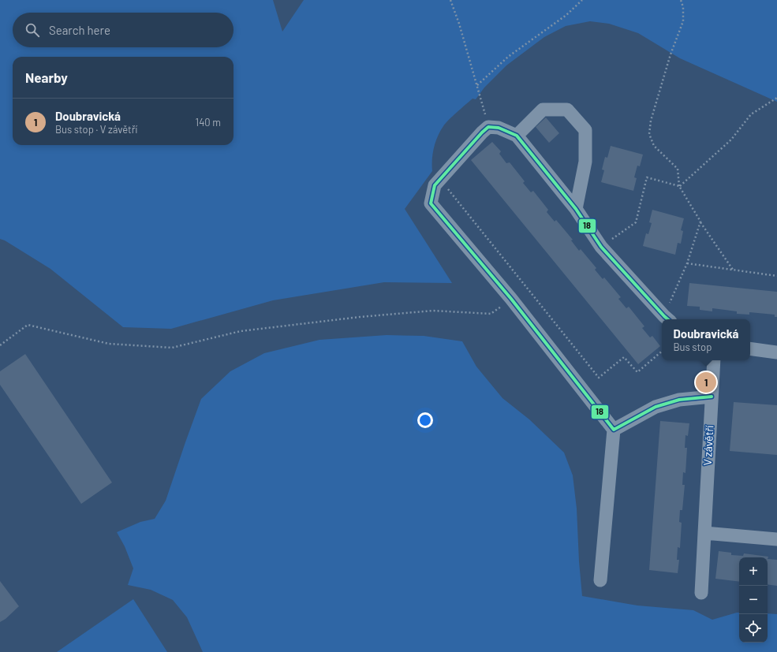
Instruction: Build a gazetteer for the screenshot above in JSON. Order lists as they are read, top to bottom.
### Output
{
  "streets": {
    "street": ["V závětří"]
  },
  "lines": ["transit line 18"],
  "page": {
    "search": "Search here",
    "heading": "Nearby",
    "list": [
      {
        "mark": "1",
        "name": "Doubravická",
        "note": "Bus stop · V závětří",
        "value": "140 m"
      }
    ],
    "popup": ["Doubravická", "Bus stop"],
    "pins": "1",
    "map_buttons": ["+", "−"]
  }
}
